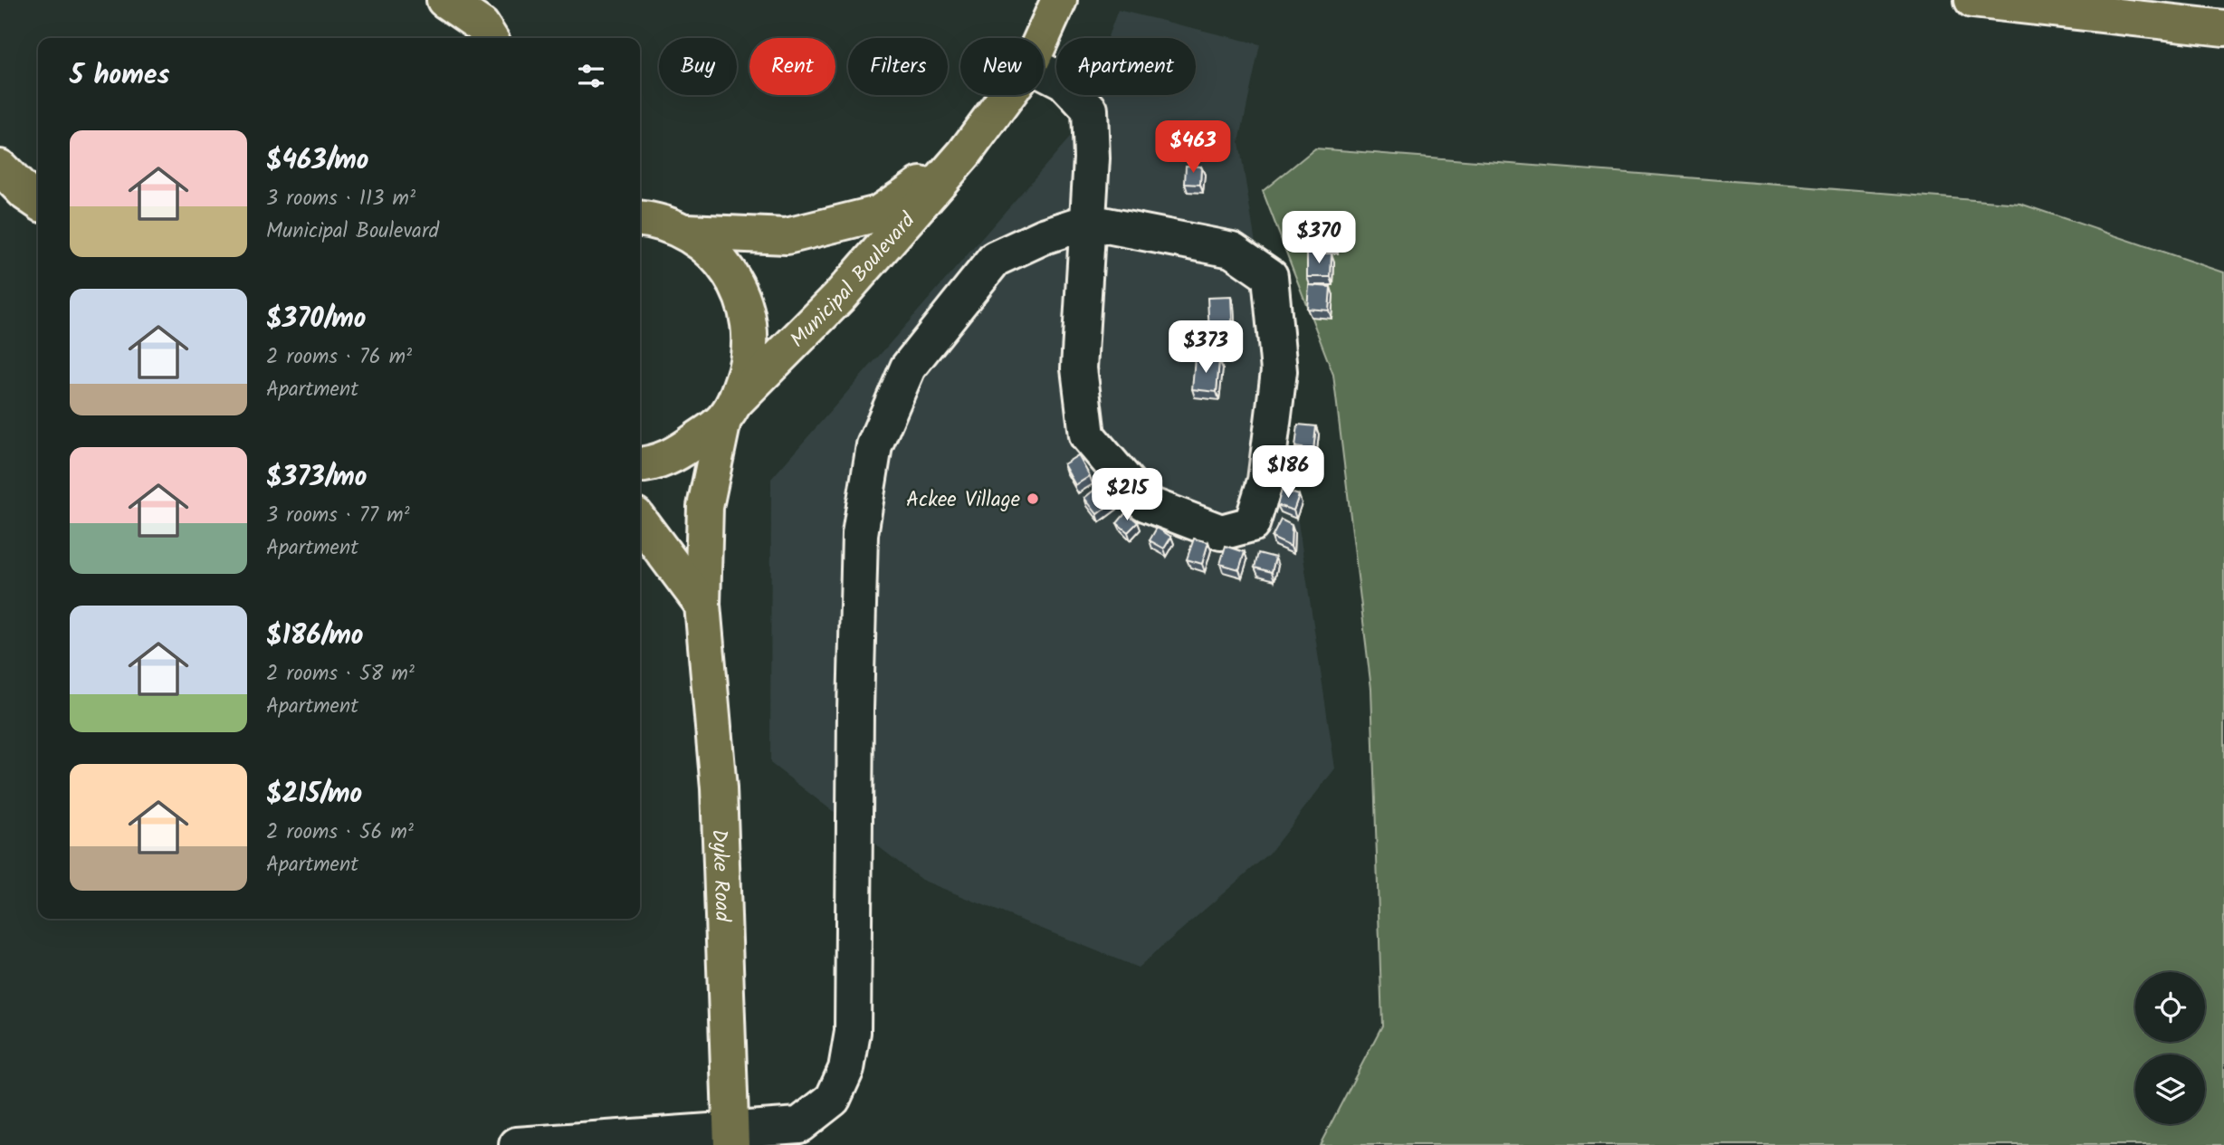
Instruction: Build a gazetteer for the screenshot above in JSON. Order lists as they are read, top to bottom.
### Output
{
  "streets": {
    "main road": ["Municipal Boulevard", "Dyke Road"]
  },
  "crossings": [
    ["Municipal Boulevard", "Dyke Road"]
  ],
  "places": ["Ackee Village"],
  "page": {
    "chip": [
      "Buy",
      "Rent",
      "Filters",
      "New",
      "Apartment"
    ],
    "heading": "5 homes",
    "list": [
      {
        "name": "$463/mo",
        "note": "3 rooms · 113 m² · Municipal Boulevard"
      },
      {
        "name": "$370/mo",
        "note": "2 rooms · 76 m² · Apartment"
      },
      {
        "name": "$373/mo",
        "note": "3 rooms · 77 m² · Apartment"
      },
      {
        "name": "$186/mo",
        "note": "2 rooms · 58 m² · Apartment"
      },
      {
        "name": "$215/mo",
        "note": "2 rooms · 56 m² · Apartment"
      }
    ],
    "price": [
      "$463",
      "$370",
      "$373",
      "$186",
      "$215"
    ]
  }
}
